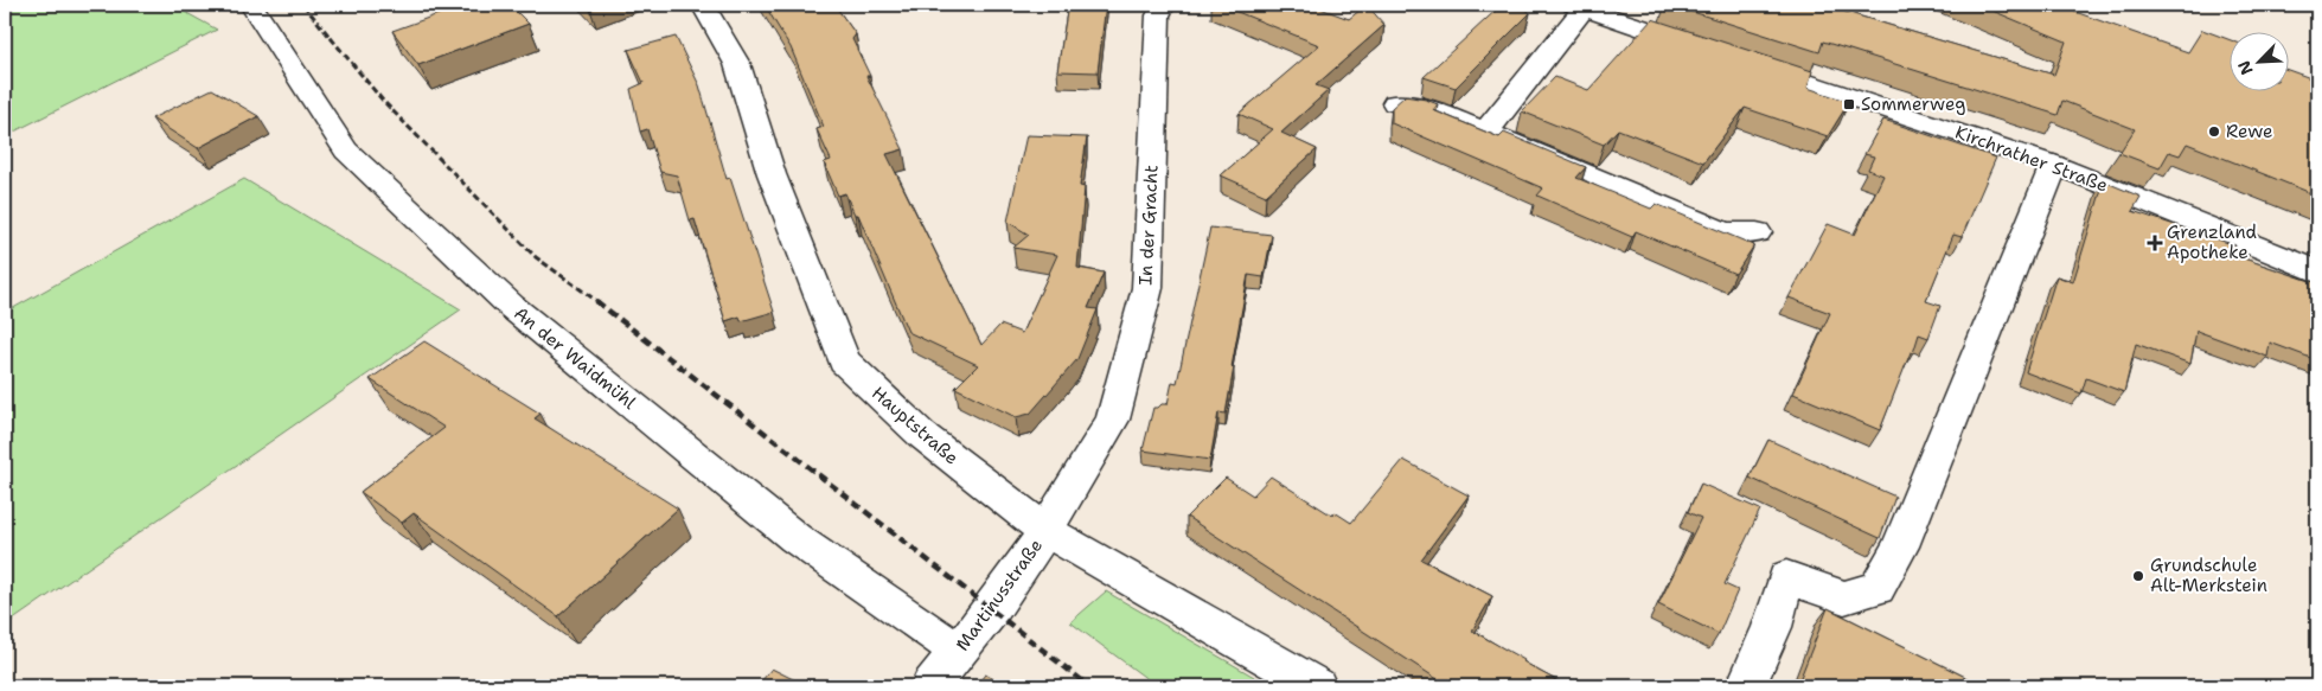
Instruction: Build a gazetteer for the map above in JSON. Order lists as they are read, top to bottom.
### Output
{
  "streets": {
    "street": [
      "Kirchrather Straße",
      "In der Gracht",
      "An der Waidmühl",
      "Hauptstraße",
      "Martinusstraße"
    ]
  },
  "crossings": [
    ["In der Gracht", "Hauptstraße"],
    ["In der Gracht", "Martinusstraße"],
    ["An der Waidmühl", "Martinusstraße"],
    ["Hauptstraße", "Martinusstraße"]
  ],
  "places": {
    "transit": ["Sommerweg"],
    "other": ["Rewe", "Grundschule Alt-Merkstein"],
    "health": ["Grenzland Apotheke"]
  },
  "north": "bottom left"
}
